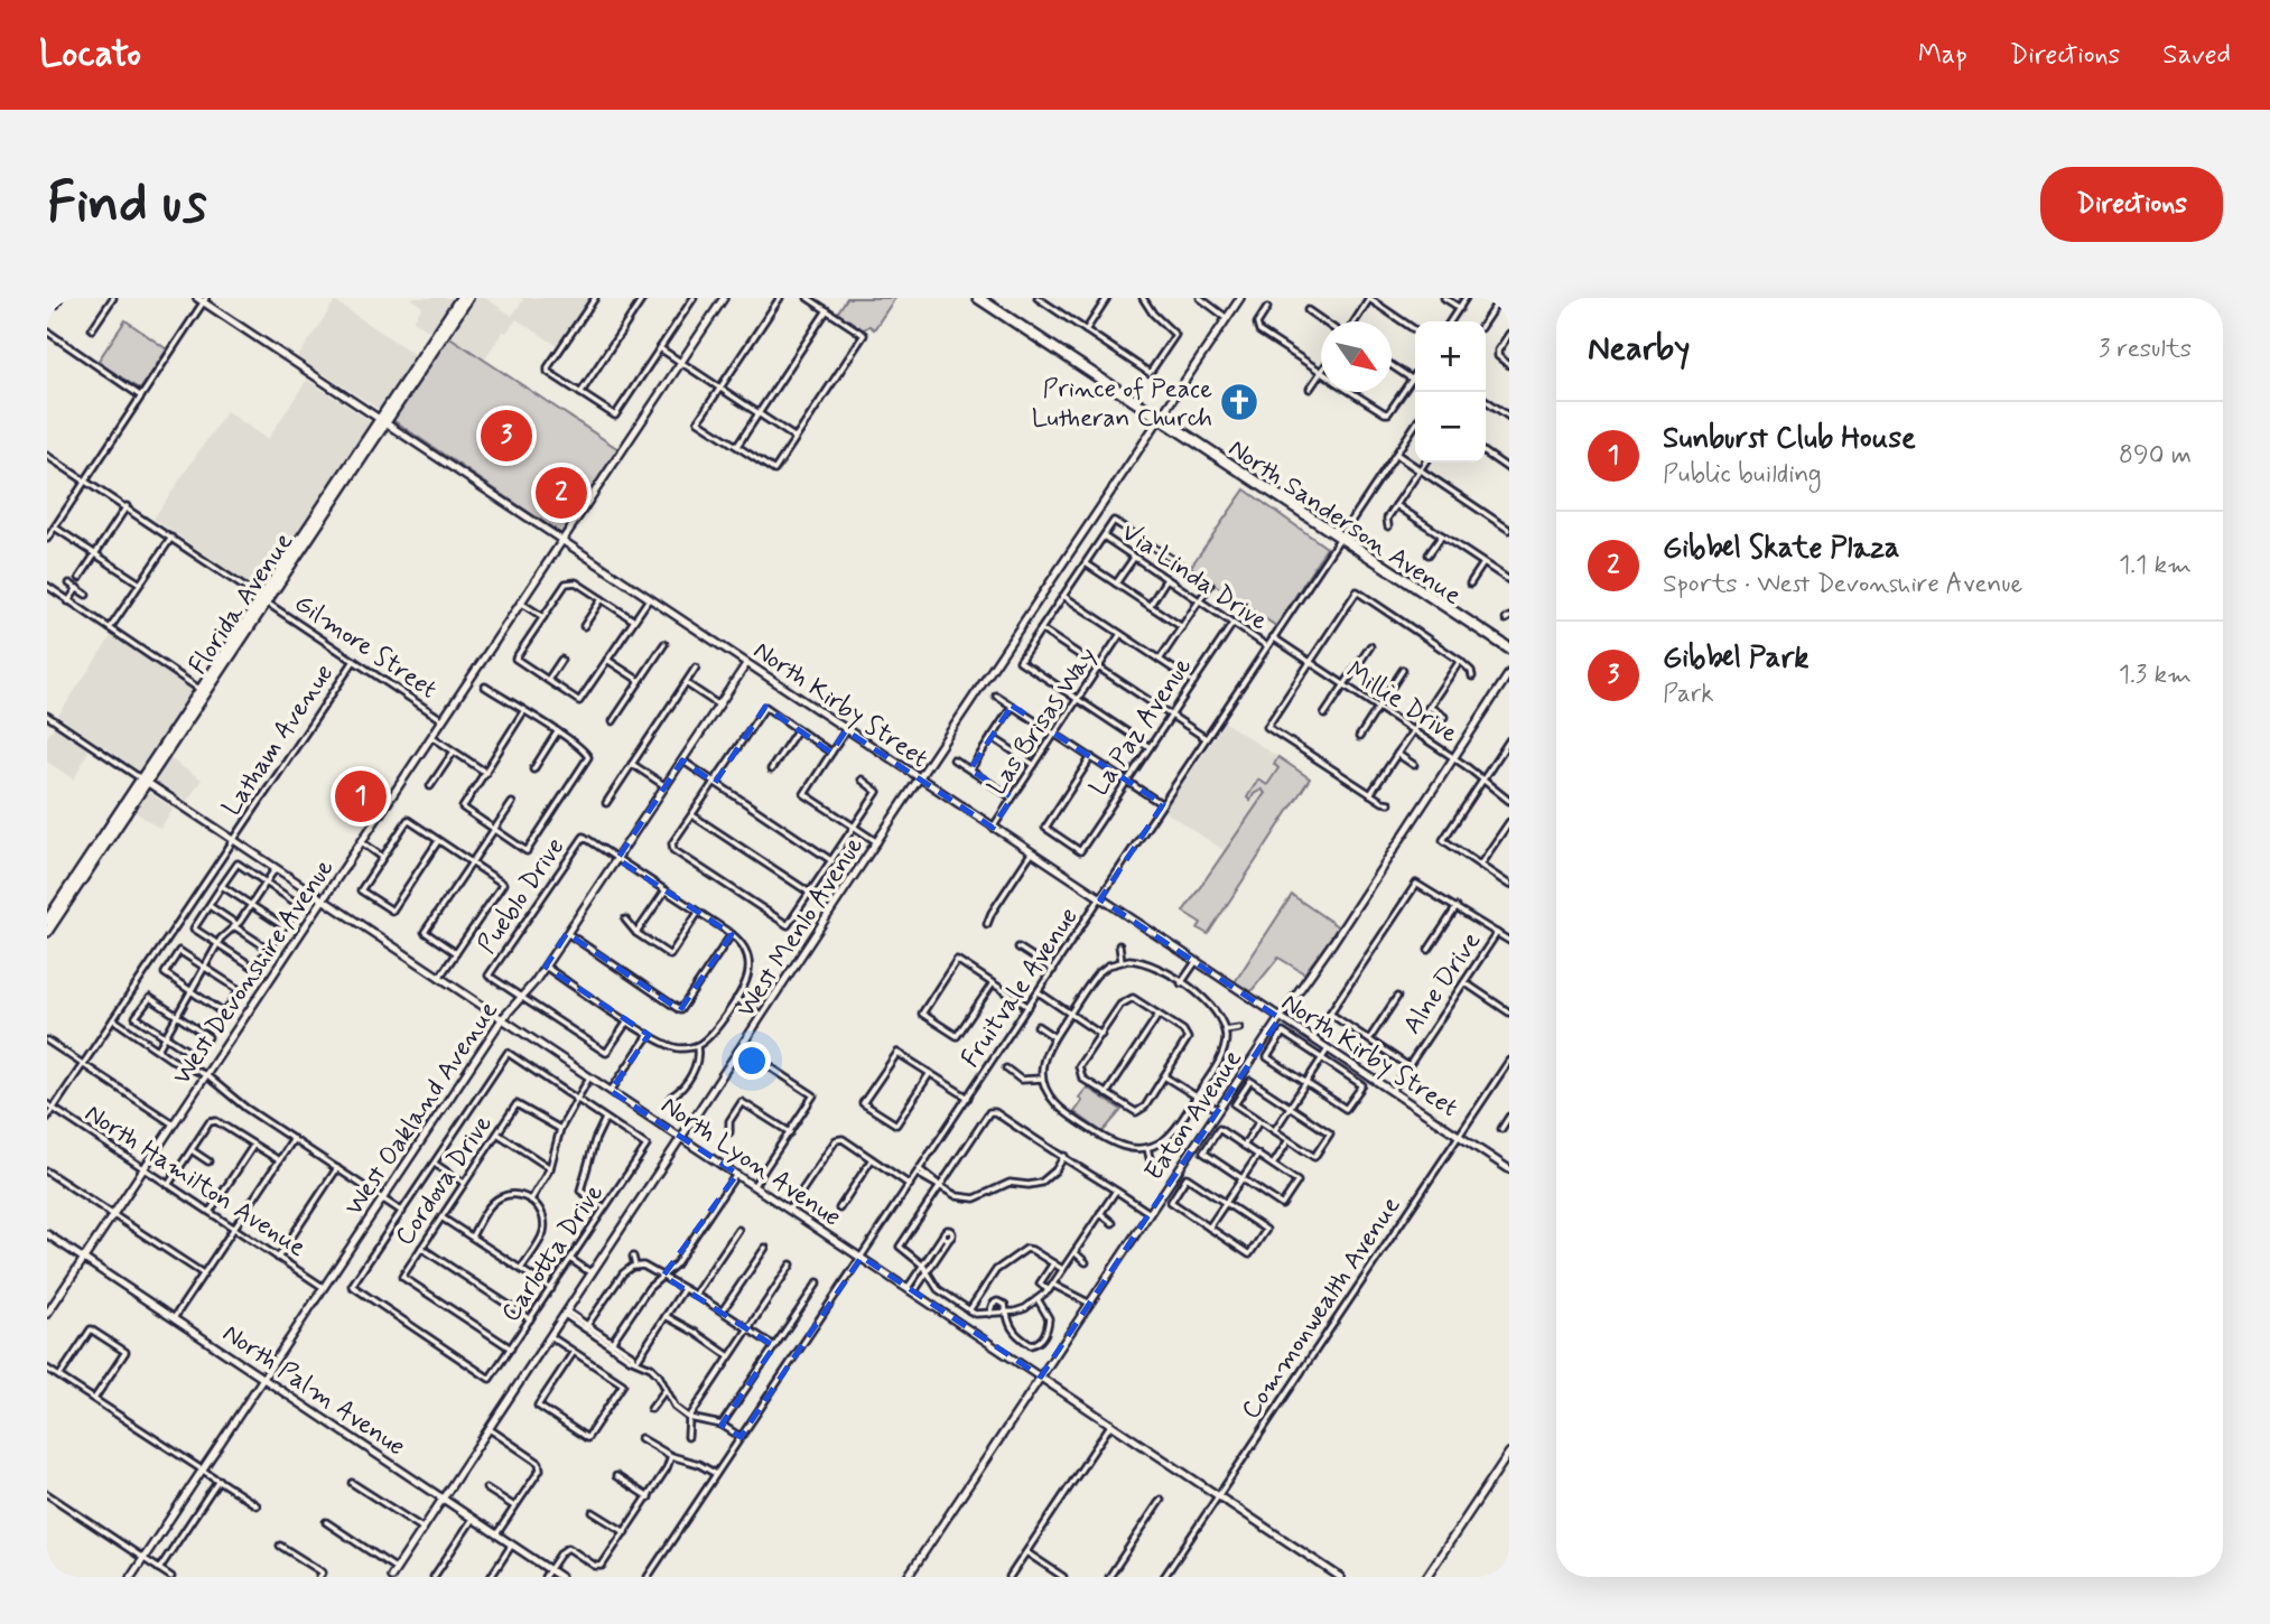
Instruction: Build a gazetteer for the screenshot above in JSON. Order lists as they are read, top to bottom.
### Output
{
  "streets": {
    "highway": ["North Sanderson Avenue"],
    "main road": ["Florida Avenue"],
    "street": [
      "Via Linda Drive",
      "Gilmore Street",
      "Millie Drive",
      "North Kirby Street",
      "Las Brisas Way",
      "La Paz Avenue",
      "Latham Avenue",
      "Pueblo Drive",
      "West Menlo Avenue",
      "West Devonshire Avenue",
      "Alne Drive",
      "Fruitvale Avenue",
      "West Oakland Avenue",
      "Eaton Avenue",
      "North Lyon Avenue",
      "North Hamilton Avenue",
      "Cordova Drive",
      "Carlotta Drive",
      "Commonwealth Avenue",
      "North Palm Avenue"
    ]
  },
  "crossings": [
    ["North Sanderson Avenue", "West Menlo Avenue"],
    ["North Sanderson Avenue", "Fruitvale Avenue"],
    ["Via Linda Drive", "La Paz Avenue"],
    ["Via Linda Drive", "Fruitvale Avenue"],
    ["Florida Avenue", "Gilmore Street"],
    ["Florida Avenue", "North Kirby Street"],
    ["Florida Avenue", "North Lyon Avenue"],
    ["Gilmore Street", "Latham Avenue"],
    ["Gilmore Street", "West Devonshire Avenue"],
    ["Millie Drive", "Fruitvale Avenue"],
    ["Millie Drive", "Eaton Avenue"],
    ["North Kirby Street", "Las Brisas Way"],
    ["North Kirby Street", "West Menlo Avenue"],
    ["North Kirby Street", "West Devonshire Avenue"],
    ["North Kirby Street", "Alne Drive"],
    ["North Kirby Street", "Fruitvale Avenue"],
    ["North Kirby Street", "West Oakland Avenue"],
    ["North Kirby Street", "Eaton Avenue"],
    ["North Kirby Street", "Commonwealth Avenue"],
    ["Latham Avenue", "North Lyon Avenue"],
    ["Latham Avenue", "North Hamilton Avenue"],
    ["Pueblo Drive", "West Oakland Avenue"],
    ["West Menlo Avenue", "North Lyon Avenue"],
    ["West Menlo Avenue", "North Palm Avenue"],
    ["West Devonshire Avenue", "North Lyon Avenue"],
    ["West Devonshire Avenue", "North Hamilton Avenue"],
    ["West Devonshire Avenue", "North Palm Avenue"],
    ["Fruitvale Avenue", "North Lyon Avenue"],
    ["West Oakland Avenue", "North Lyon Avenue"],
    ["West Oakland Avenue", "North Hamilton Avenue"],
    ["West Oakland Avenue", "North Palm Avenue"],
    ["Eaton Avenue", "North Lyon Avenue"],
    ["North Lyon Avenue", "Commonwealth Avenue"],
    ["Cordova Drive", "Carlotta Drive"]
  ],
  "places": {
    "church": ["Prince of Peace Lutheran Church"]
  },
  "north": "bottom right",
  "page": {
    "header": "Locato",
    "nav": ["Map", "Directions", "Saved"],
    "buttons": "Directions",
    "title": "Find us",
    "heading": ["Nearby", "3 results"],
    "map_buttons": ["+", "−"],
    "list": [
      {
        "mark": "1",
        "name": "Sunburst Club House",
        "note": "Public building",
        "value": "890 m"
      },
      {
        "mark": "2",
        "name": "Gibbel Skate Plaza",
        "note": "Sports · West Devonshire Avenue",
        "value": "1.1 km"
      },
      {
        "mark": "3",
        "name": "Gibbel Park",
        "note": "Park",
        "value": "1.3 km"
      }
    ],
    "pins": ["3", "2", "1"]
  }
}
